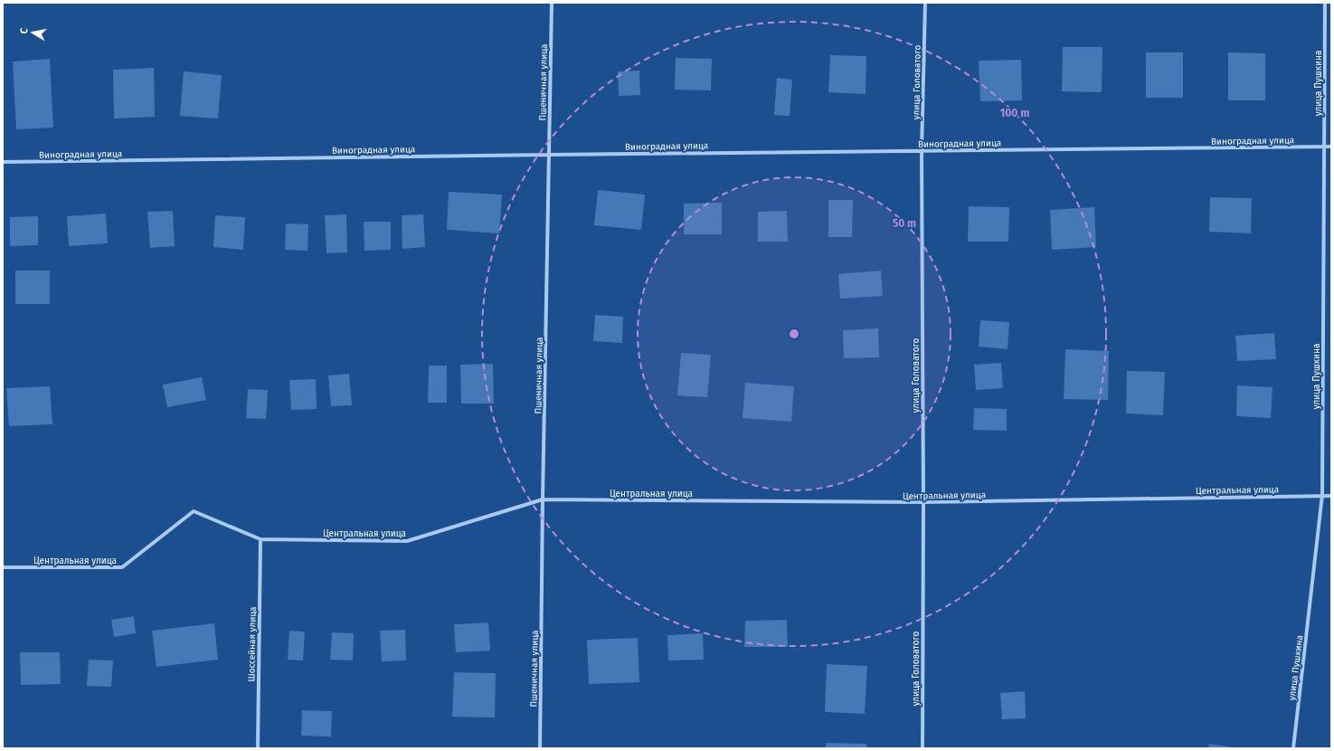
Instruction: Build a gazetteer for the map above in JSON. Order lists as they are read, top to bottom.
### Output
{
  "streets": {
    "street": [
      "Пшеничная улица",
      "улица Головатого",
      "улица Пушкина",
      "Виноградная улица",
      "Центральная улица",
      "Шоссейная улица"
    ]
  },
  "crossings": [
    ["Пшеничная улица", "Виноградная улица"],
    ["Пшеничная улица", "Центральная улица"],
    ["улица Головатого", "Виноградная улица"],
    ["улица Головатого", "Центральная улица"],
    ["улица Пушкина", "Виноградная улица"],
    ["улица Пушкина", "Центральная улица"],
    ["Центральная улица", "Шоссейная улица"]
  ],
  "north": "left",
  "rings": ["100 m", "50 m"]
}
